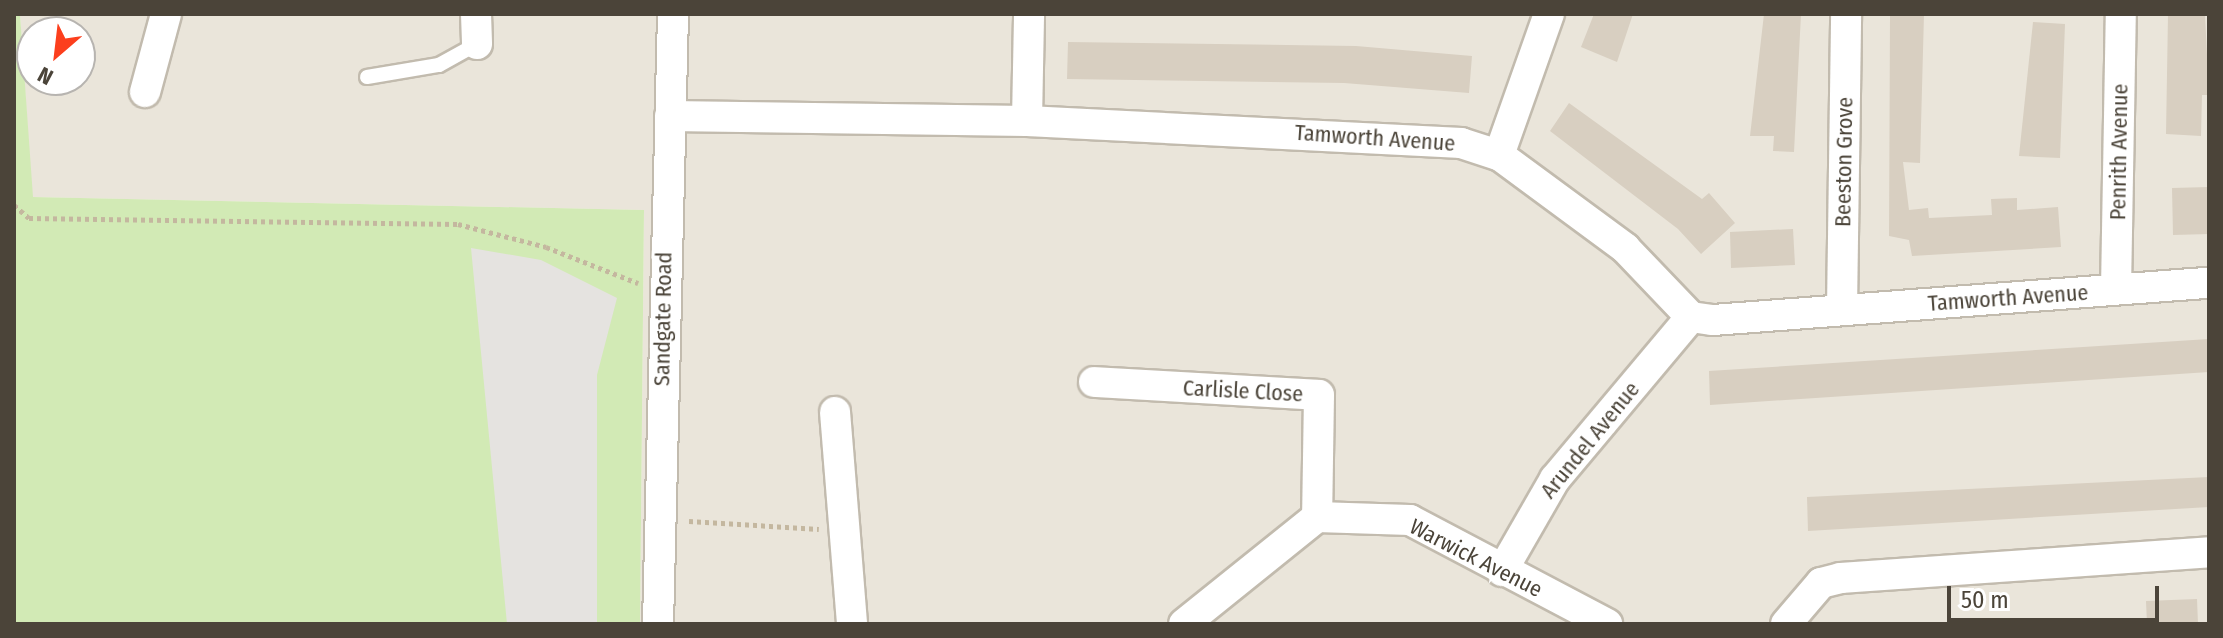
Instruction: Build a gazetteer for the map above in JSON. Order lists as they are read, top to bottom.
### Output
{
  "streets": {
    "street": [
      "Tamworth Avenue",
      "Penrith Avenue",
      "Beeston Grove",
      "Sandgate Road",
      "Carlisle Close",
      "Arundel Avenue",
      "Warwick Avenue"
    ]
  },
  "crossings": [
    ["Tamworth Avenue", "Penrith Avenue"],
    ["Tamworth Avenue", "Beeston Grove"],
    ["Tamworth Avenue", "Sandgate Road"],
    ["Tamworth Avenue", "Arundel Avenue"],
    ["Carlisle Close", "Warwick Avenue"],
    ["Arundel Avenue", "Warwick Avenue"]
  ],
  "scale_bar": "50 m",
  "north": "bottom left"
}
